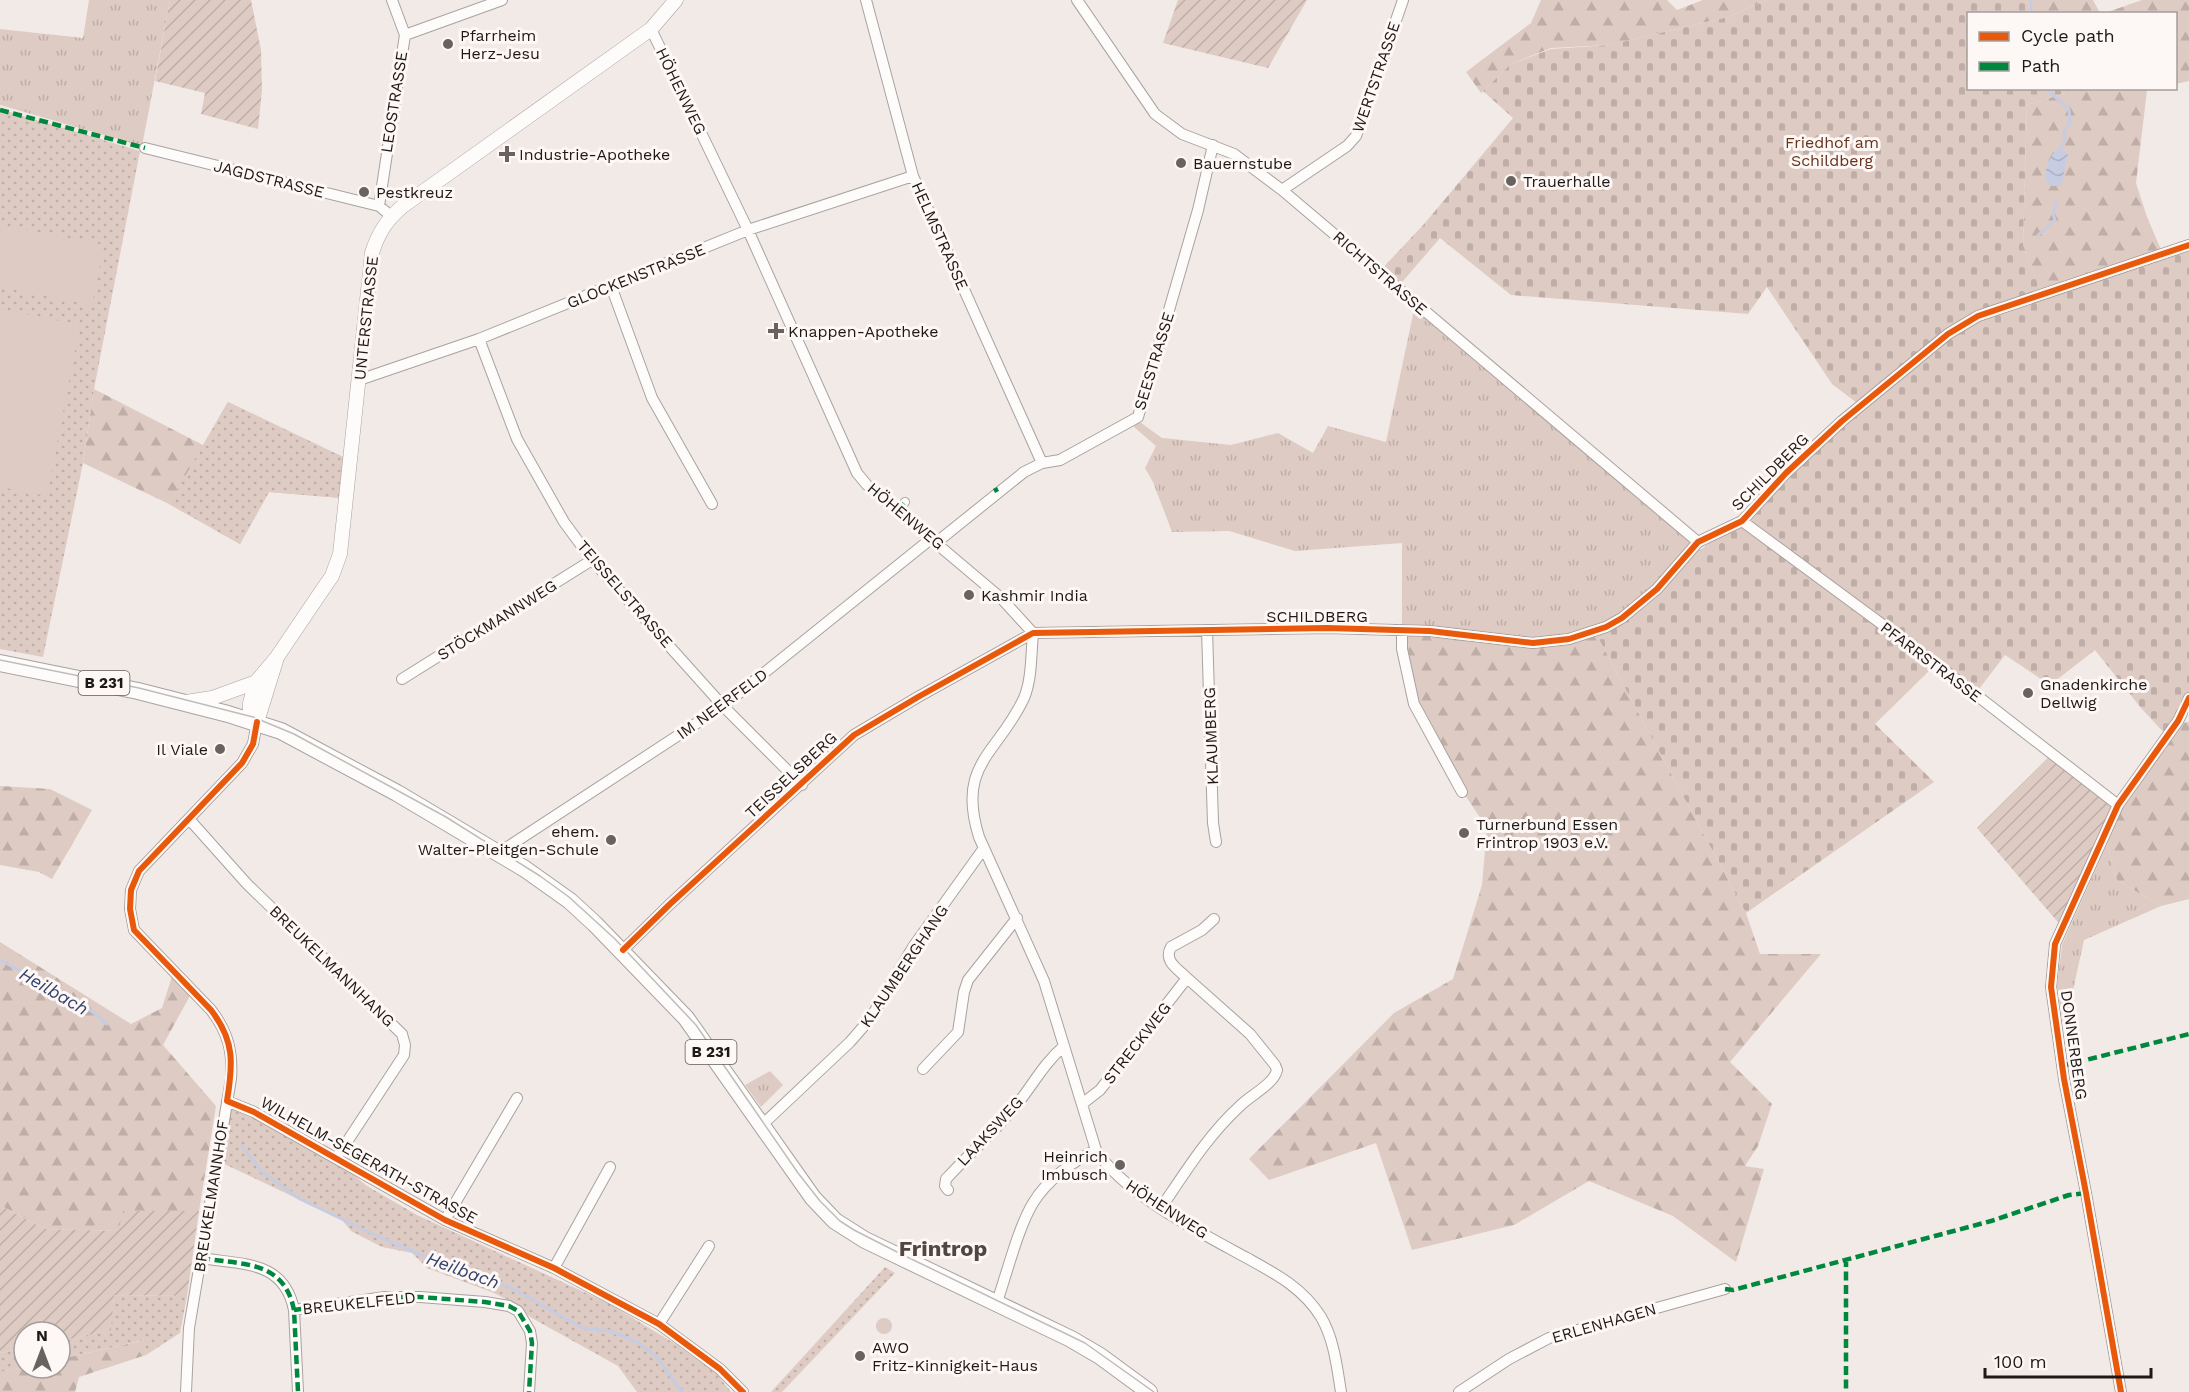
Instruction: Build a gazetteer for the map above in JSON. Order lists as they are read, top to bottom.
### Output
{
  "streets": {
    "main road": ["B 231"],
    "street": [
      "WERTSTRASSE",
      "HÖHENWEG",
      "LEOSTRASSE",
      "JAGDSTRASSE",
      "HELMSTRASSE",
      "RICHTSTRASSE",
      "GLOCKENSTRASSE",
      "UNTERSTRASSE",
      "SEESTRASSE",
      "SCHILDBERG",
      "TEISSELSTRASSE",
      "STÖCKMANNWEG",
      "PFARRSTRASSE",
      "IM NEERFELD",
      "KLAUMBERG",
      "TEISSELSBERG",
      "BREUKELMANNHANG",
      "KLAUMBERGHANG",
      "STRECKWEG",
      "DONNERBERG",
      "LAAKSWEG",
      "WILHELM-SEGERATH-STRASSE",
      "BREUKELMANNHOF",
      "BREUKELFELD",
      "ERLENHAGEN"
    ]
  },
  "crossings": [
    ["WERTSTRASSE", "RICHTSTRASSE"],
    ["HÖHENWEG", "GLOCKENSTRASSE"],
    ["HÖHENWEG", "UNTERSTRASSE"],
    ["HÖHENWEG", "SEESTRASSE"],
    ["HÖHENWEG", "SCHILDBERG"],
    ["HÖHENWEG", "IM NEERFELD"],
    ["HÖHENWEG", "TEISSELSBERG"],
    ["HÖHENWEG", "KLAUMBERGHANG"],
    ["HÖHENWEG", "STRECKWEG"],
    ["HÖHENWEG", "LAAKSWEG"],
    ["LEOSTRASSE", "JAGDSTRASSE"],
    ["JAGDSTRASSE", "UNTERSTRASSE"],
    ["HELMSTRASSE", "GLOCKENSTRASSE"],
    ["HELMSTRASSE", "SEESTRASSE"],
    ["RICHTSTRASSE", "SEESTRASSE"],
    ["RICHTSTRASSE", "SCHILDBERG"],
    ["GLOCKENSTRASSE", "UNTERSTRASSE"],
    ["GLOCKENSTRASSE", "TEISSELSTRASSE"],
    ["UNTERSTRASSE", "B 231"],
    ["UNTERSTRASSE", "BREUKELMANNHOF"],
    ["SEESTRASSE", "IM NEERFELD"],
    ["SCHILDBERG", "PFARRSTRASSE"],
    ["SCHILDBERG", "KLAUMBERG"],
    ["SCHILDBERG", "TEISSELSBERG"],
    ["TEISSELSTRASSE", "STÖCKMANNWEG"],
    ["TEISSELSTRASSE", "IM NEERFELD"],
    ["TEISSELSTRASSE", "TEISSELSBERG"],
    ["PFARRSTRASSE", "DONNERBERG"],
    ["B 231", "IM NEERFELD"],
    ["B 231", "TEISSELSBERG"],
    ["B 231", "KLAUMBERGHANG"],
    ["B 231", "BREUKELMANNHOF"],
    ["BREUKELMANNHANG", "WILHELM-SEGERATH-STRASSE"],
    ["BREUKELMANNHANG", "BREUKELMANNHOF"],
    ["WILHELM-SEGERATH-STRASSE", "BREUKELMANNHOF"]
  ],
  "districts": ["Frintrop"],
  "water": ["Heilbach"],
  "parks": ["Friedhof am Schildberg"],
  "places": {
    "other": [
      "Pfarrheim Herz-Jesu",
      "Bauernstube",
      "Trauerhalle",
      "Pestkreuz",
      "Kashmir India",
      "Gnadenkirche Dellwig",
      "Il Viale",
      "Turnerbund Essen Frintrop 1903 e.V.",
      "ehem. Walter-Pleitgen-Schule",
      "Heinrich Imbusch",
      "AWO Fritz-Kinnigkeit-Haus"
    ],
    "health": ["Industrie-Apotheke", "Knappen-Apotheke"]
  },
  "legend": ["Cycle path", "Path"],
  "scale_bar": "100 m",
  "north": "top"
}
